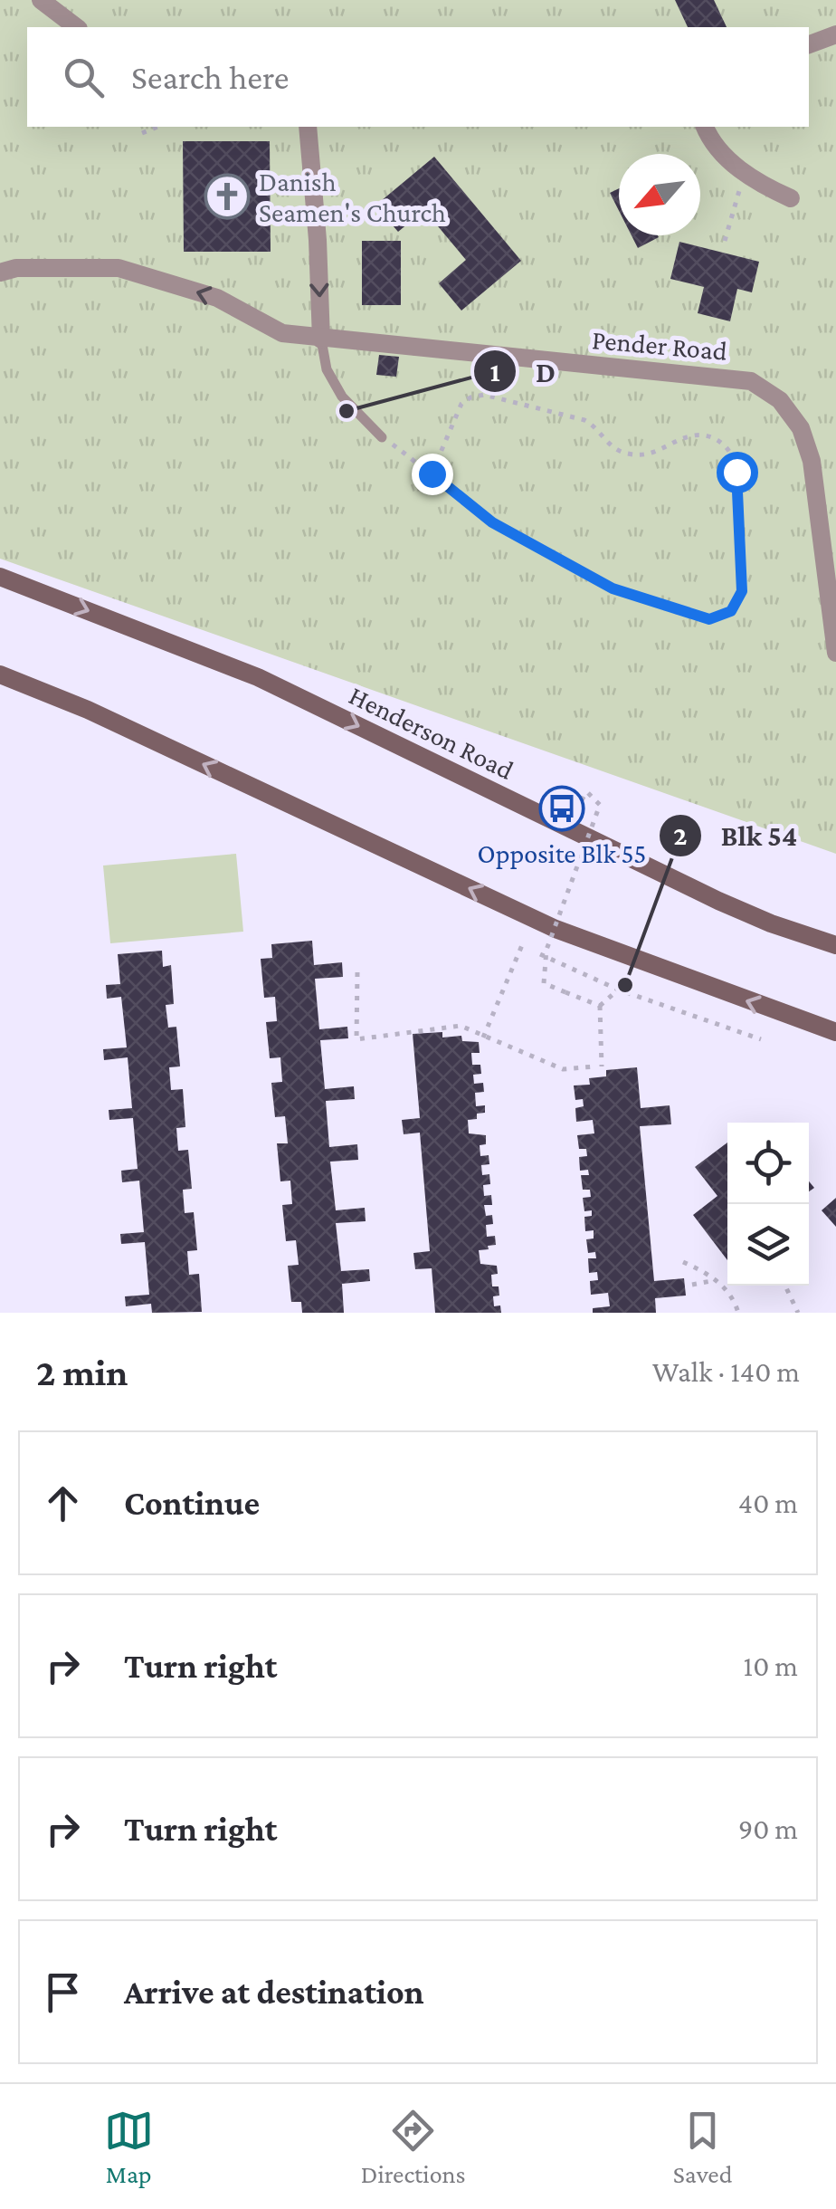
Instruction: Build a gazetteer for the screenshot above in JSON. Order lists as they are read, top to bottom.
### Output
{
  "streets": {
    "main road": ["Henderson Road"],
    "street": ["Pender Road"]
  },
  "places": {
    "church": ["Danish Seamen's Church"],
    "other": ["D", "Blk 54"],
    "bus stop": ["Opposite Blk 55"]
  },
  "north": "bottom left",
  "page": {
    "search": "Search here",
    "heading": ["2 min", "Walk · 140 m"],
    "list": [
      ["Continue", "40 m"],
      ["Turn right", "10 m"],
      ["Turn right", "90 m"],
      "Arrive at destination"
    ],
    "nav": ["Map", "Directions", "Saved"]
  }
}
